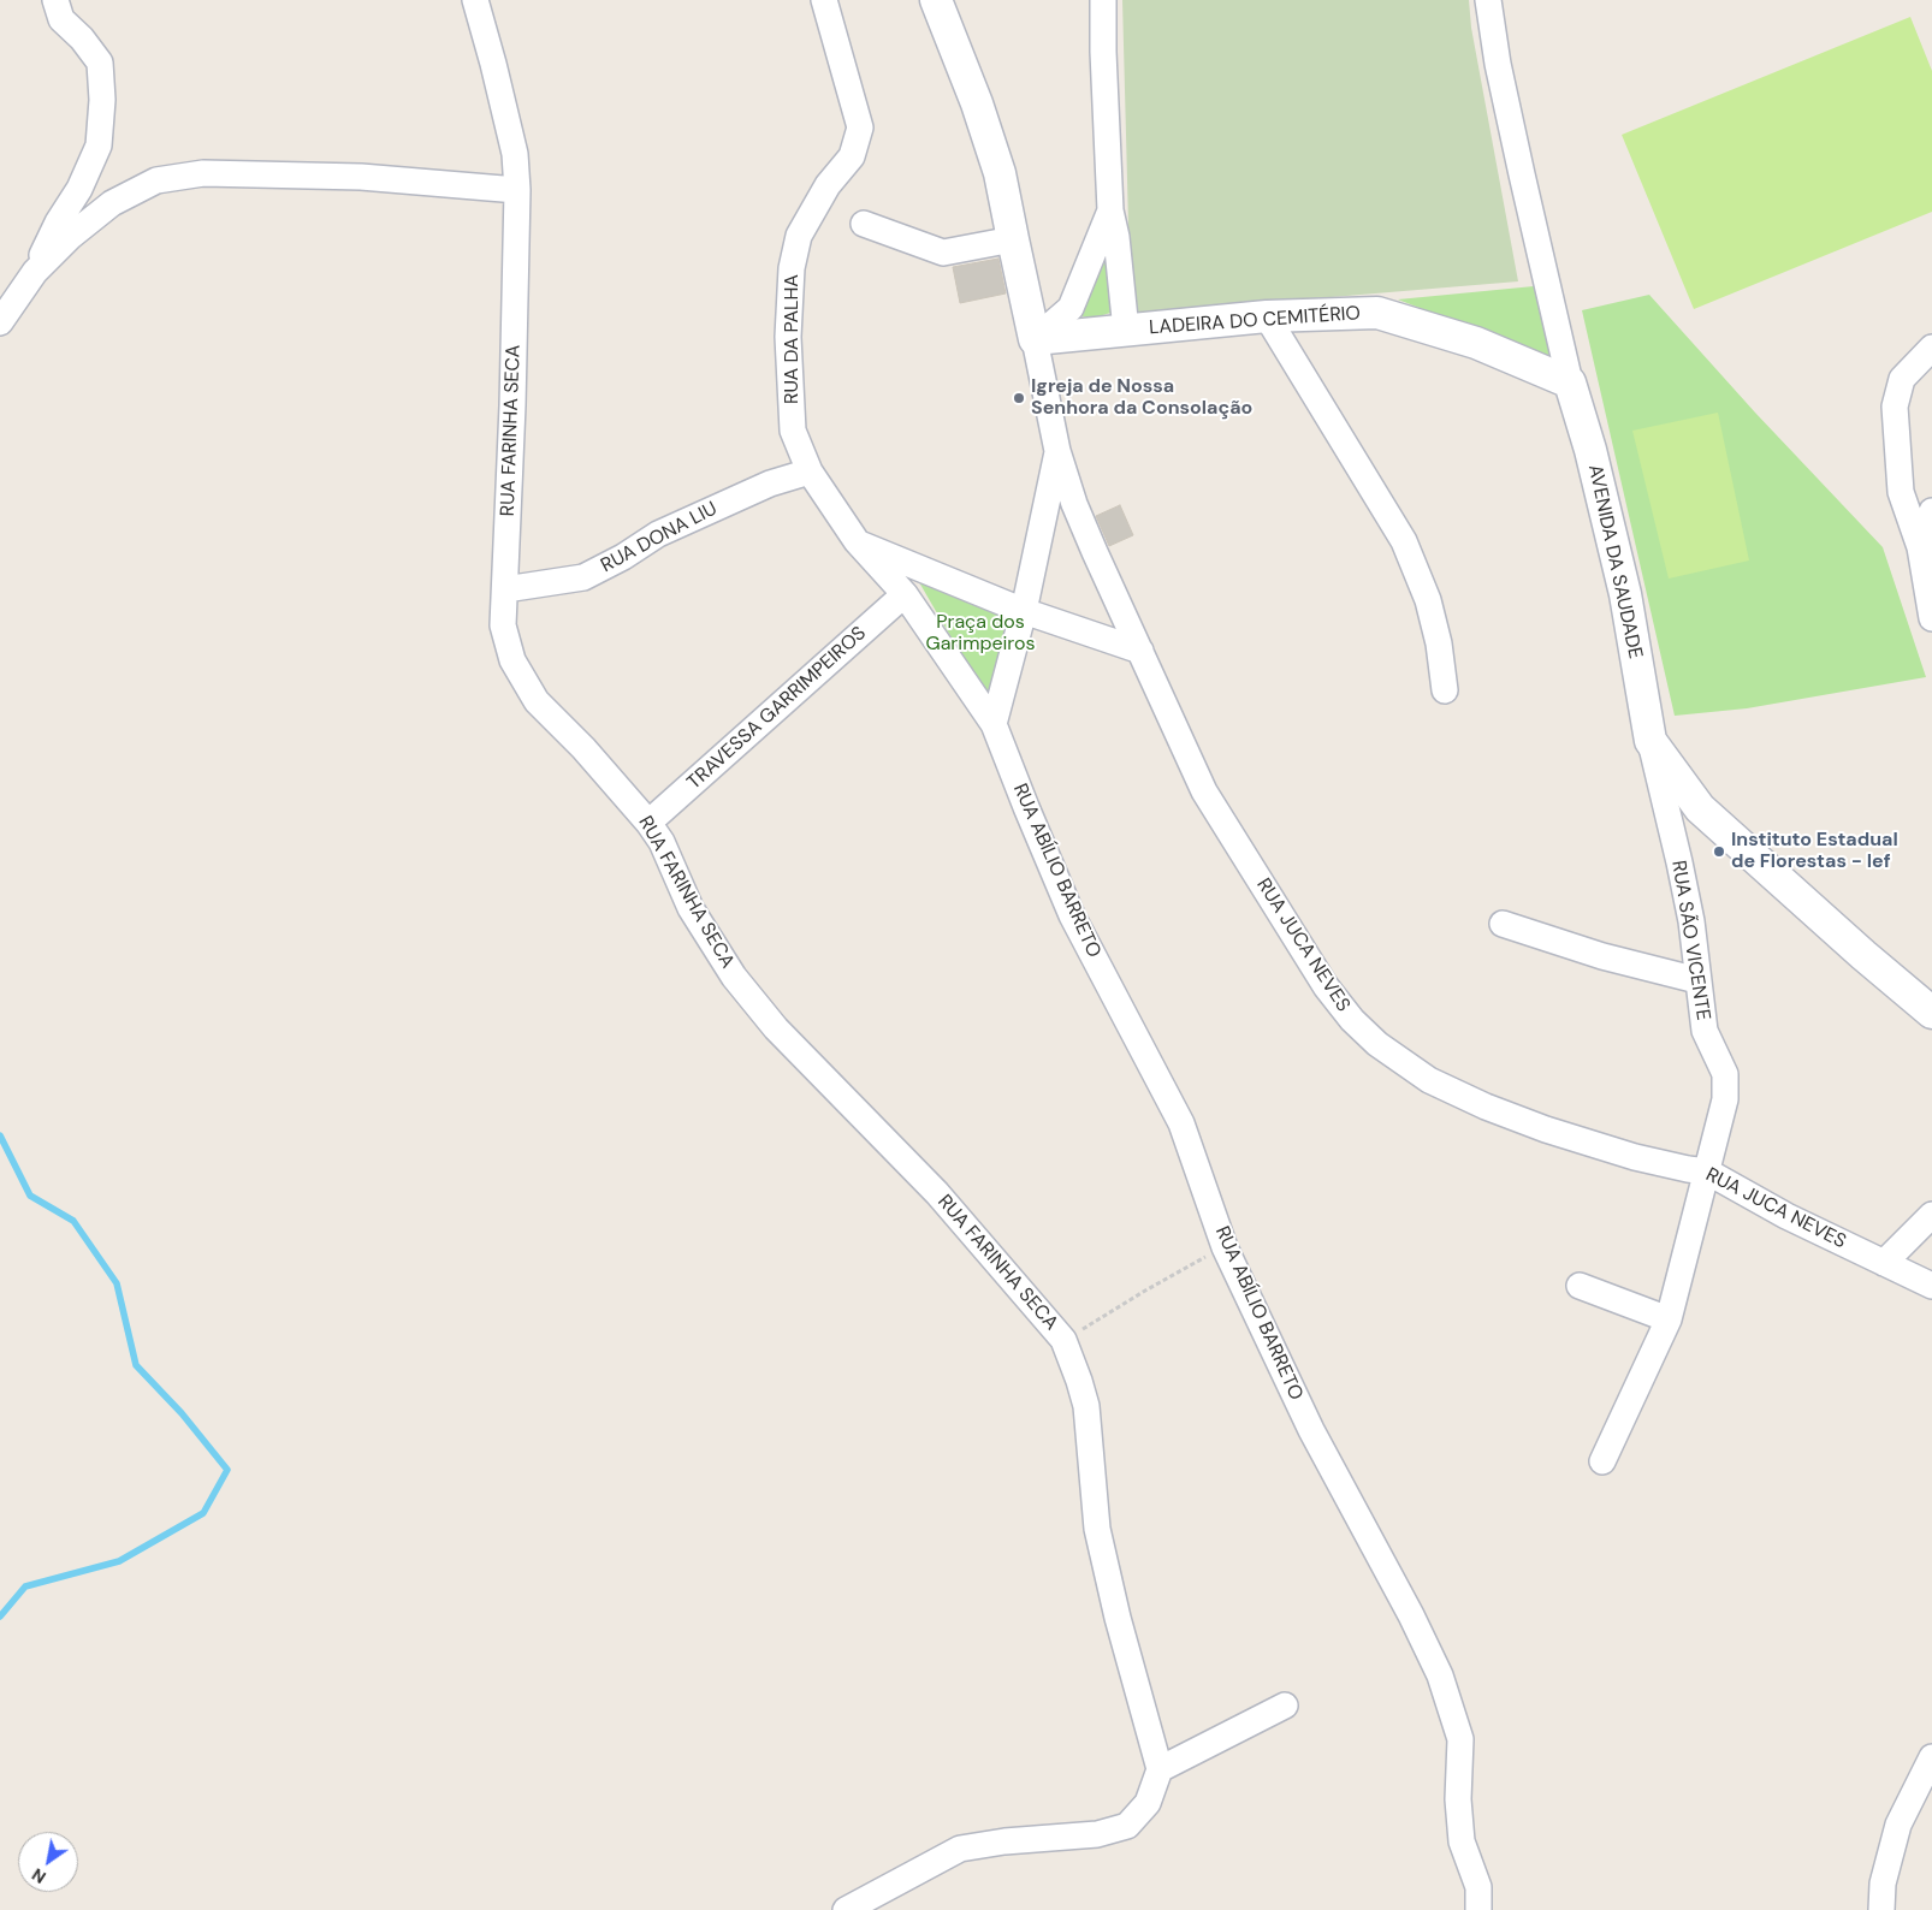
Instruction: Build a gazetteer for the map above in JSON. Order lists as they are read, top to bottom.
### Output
{
  "streets": {
    "street": [
      "LADEIRA DO CEMITÉRIO",
      "RUA DA PALHA",
      "RUA FARINHA SECA",
      "RUA DONA LIU",
      "AVENIDA DA SAUDADE",
      "TRAVESSA GARRIMPEIROS",
      "RUA ABÍLIO BARRETO",
      "RUA SÃO VICENTE",
      "RUA JUCA NEVES"
    ]
  },
  "crossings": [
    ["LADEIRA DO CEMITÉRIO", "AVENIDA DA SAUDADE"],
    ["LADEIRA DO CEMITÉRIO", "RUA JUCA NEVES"],
    ["RUA DA PALHA", "RUA DONA LIU"],
    ["RUA DA PALHA", "TRAVESSA GARRIMPEIROS"],
    ["RUA DA PALHA", "RUA ABÍLIO BARRETO"],
    ["RUA FARINHA SECA", "RUA DONA LIU"],
    ["RUA FARINHA SECA", "TRAVESSA GARRIMPEIROS"],
    ["AVENIDA DA SAUDADE", "RUA SÃO VICENTE"],
    ["TRAVESSA GARRIMPEIROS", "RUA ABÍLIO BARRETO"],
    ["RUA SÃO VICENTE", "RUA JUCA NEVES"]
  ],
  "parks": ["Praça dos Garimpeiros"],
  "places": ["Igreja de Nossa Senhora da Consolação", "Instituto Estadual de Florestas - Ief"],
  "north": "bottom left"
}
